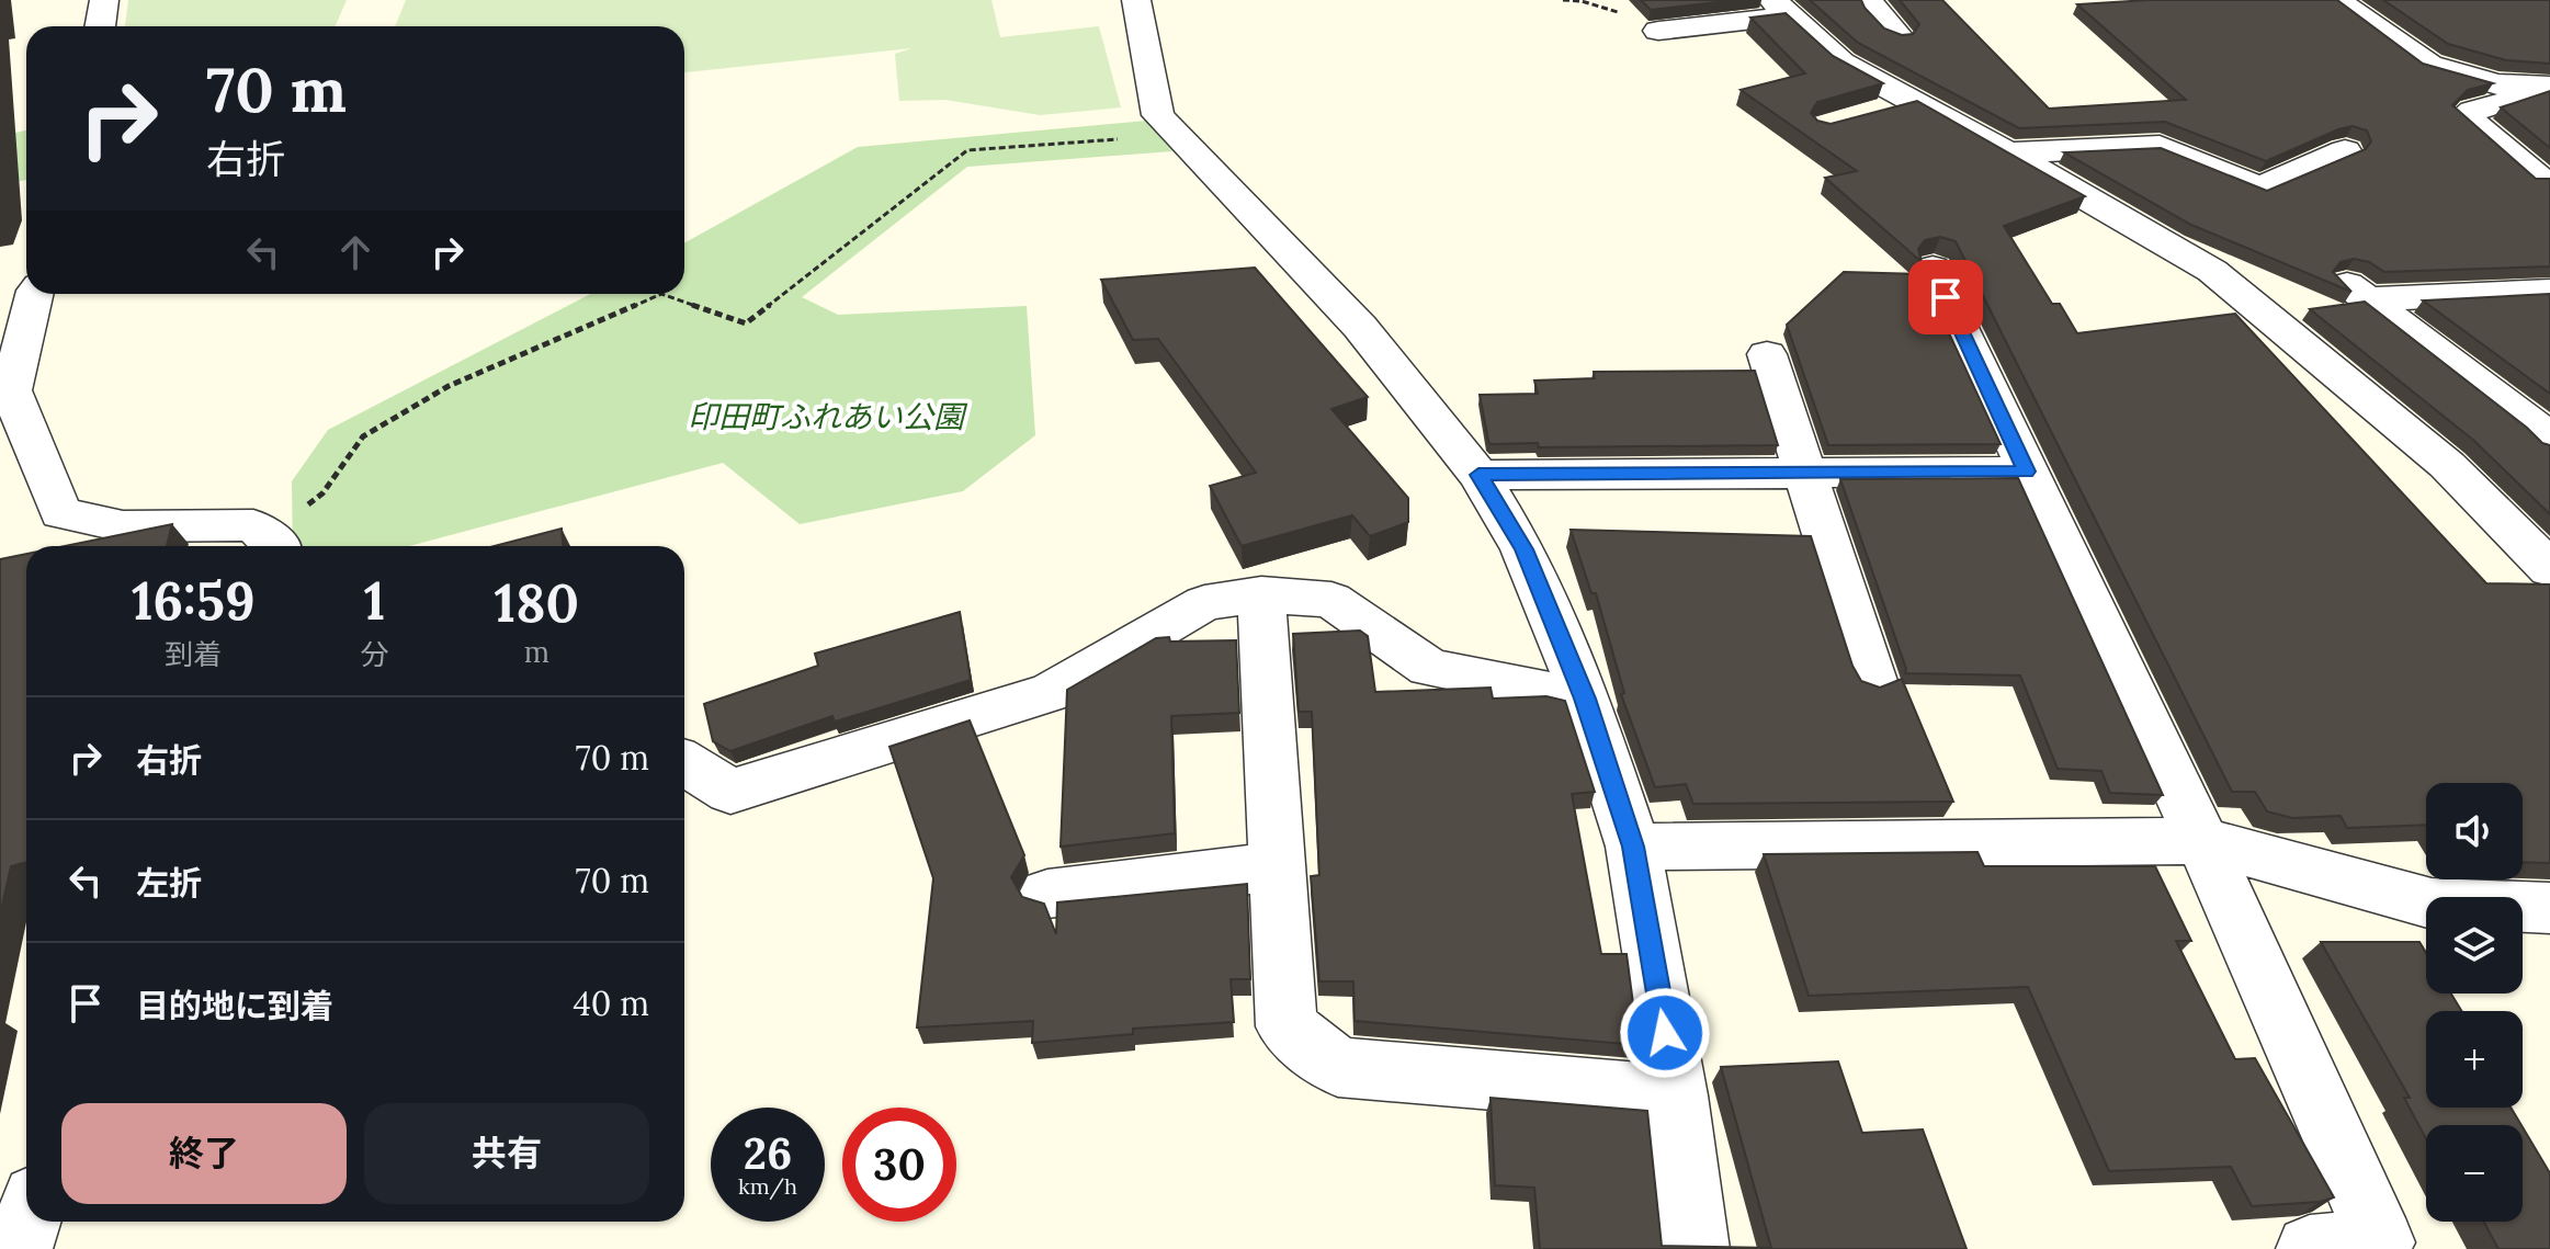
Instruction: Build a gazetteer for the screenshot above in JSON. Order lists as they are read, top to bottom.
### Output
{
  "parks": ["印田町ふれあい公園"],
  "page": {
    "turn": ["70 m", "右折"],
    "eta": [
      "16:59",
      "到着",
      "1",
      "分",
      "180",
      "m"
    ],
    "list": [
      {
        "name": "右折",
        "value": "70 m"
      },
      {
        "name": "左折",
        "value": "70 m"
      },
      {
        "name": "目的地に到着",
        "value": "40 m"
      }
    ],
    "map_buttons": ["+", "−"],
    "buttons": ["終了", "共有"],
    "speed": "26 km/h",
    "limit": "30"
  }
}
